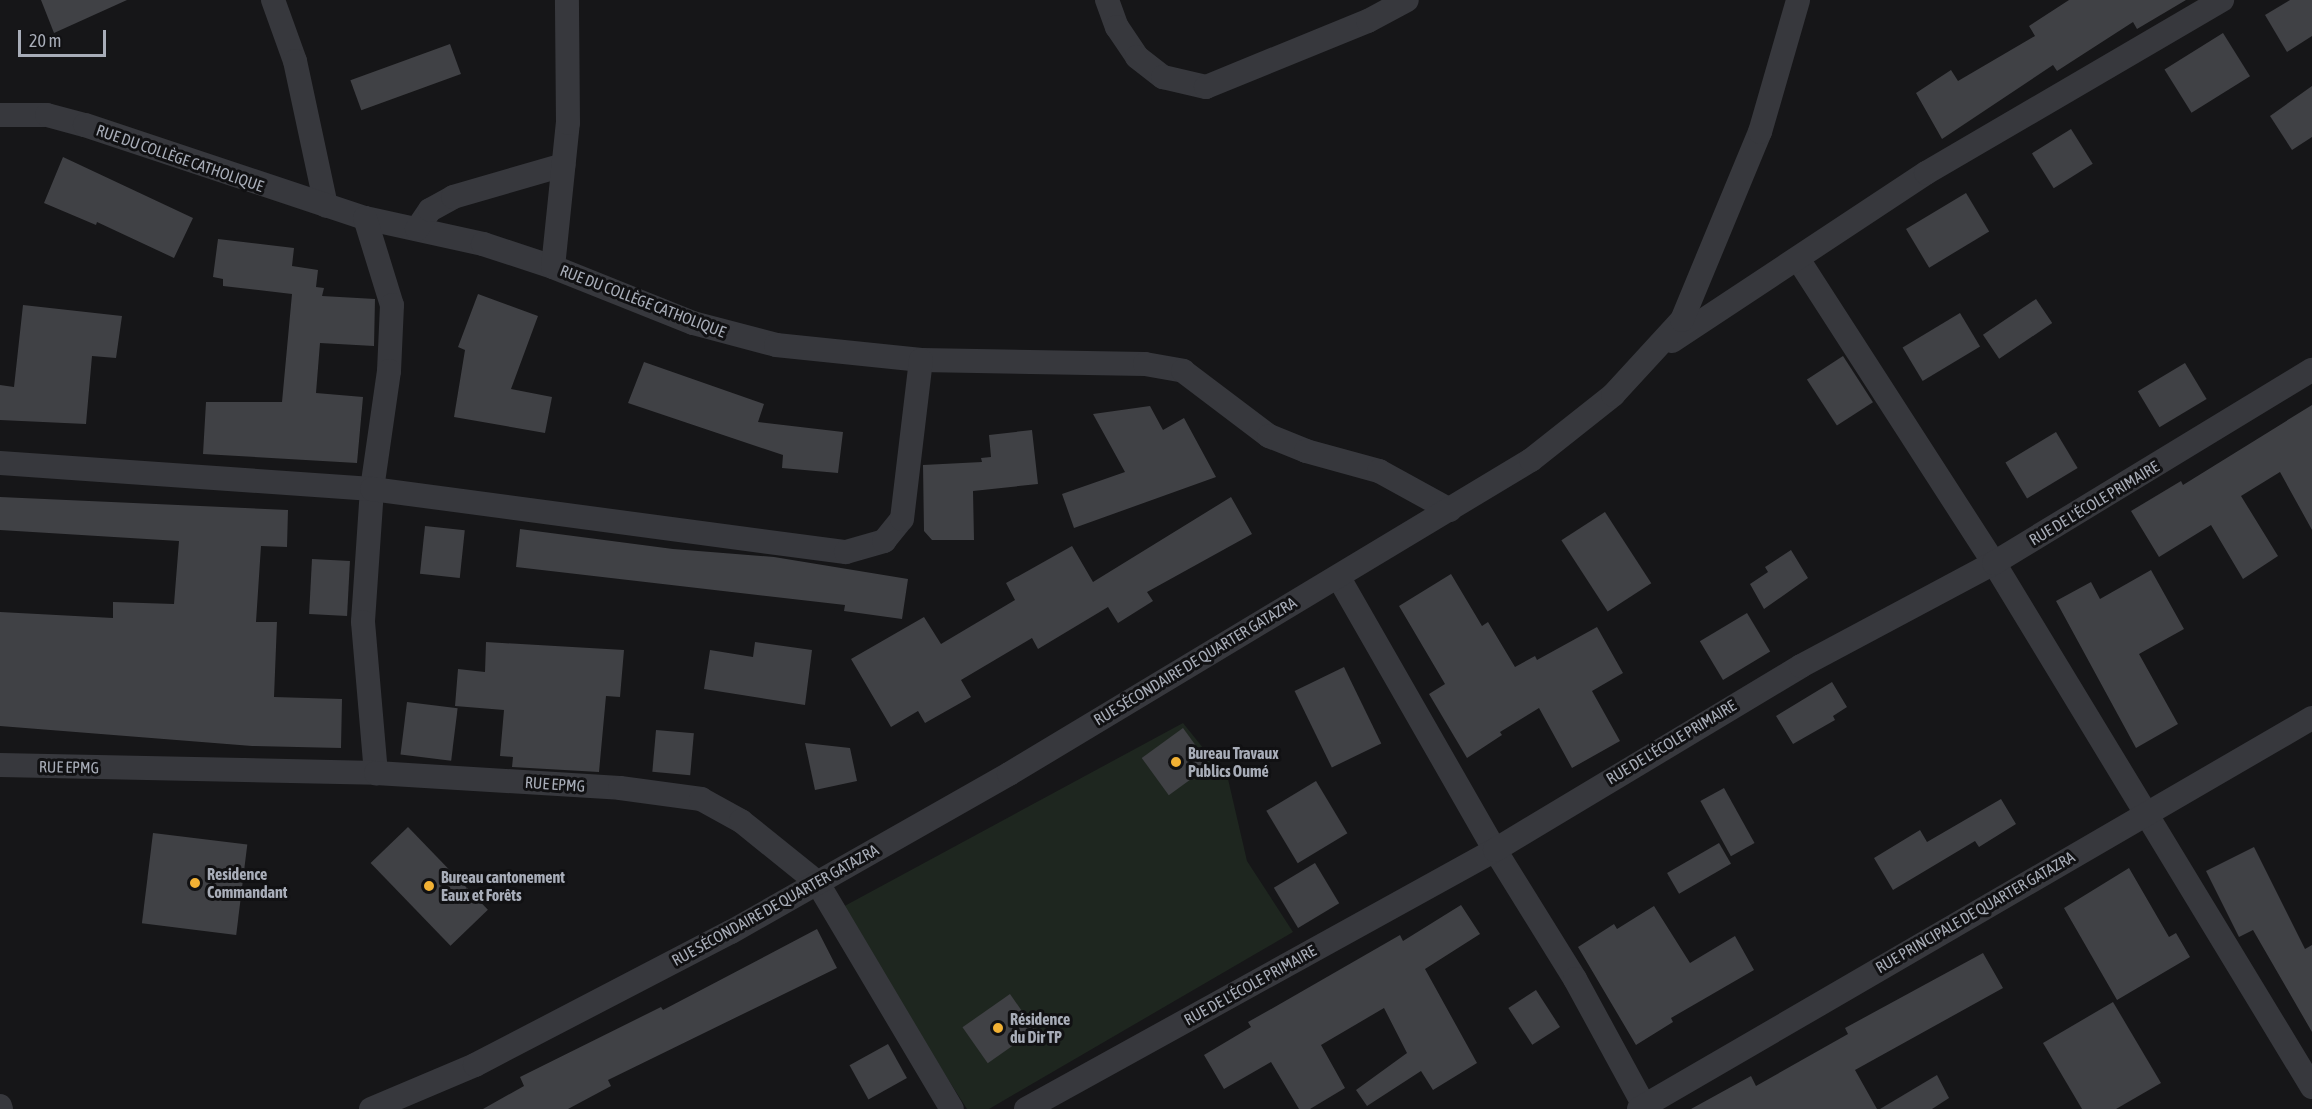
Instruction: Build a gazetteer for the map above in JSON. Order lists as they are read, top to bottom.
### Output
{
  "streets": {
    "street": [
      "RUE DU COLLÈGE CATHOLIQUE",
      "RUE DE L'ÉCOLE PRIMAIRE",
      "RUE SÉCONDAIRE DE QUARTER GATAZRA",
      "RUE EPMG",
      "RUE PRINCIPALE DE QUARTER GATAZRA"
    ]
  },
  "crossings": [
    ["RUE DU COLLÈGE CATHOLIQUE", "RUE SÉCONDAIRE DE QUARTER GATAZRA"],
    ["RUE SÉCONDAIRE DE QUARTER GATAZRA", "RUE EPMG"]
  ],
  "places": [
    "Bureau Travaux Publics Oumé",
    "Residence Commandant",
    "Bureau cantonement Eaux et Forêts",
    "Résidence du Dir TP"
  ],
  "scale_bar": "20 m"
}
